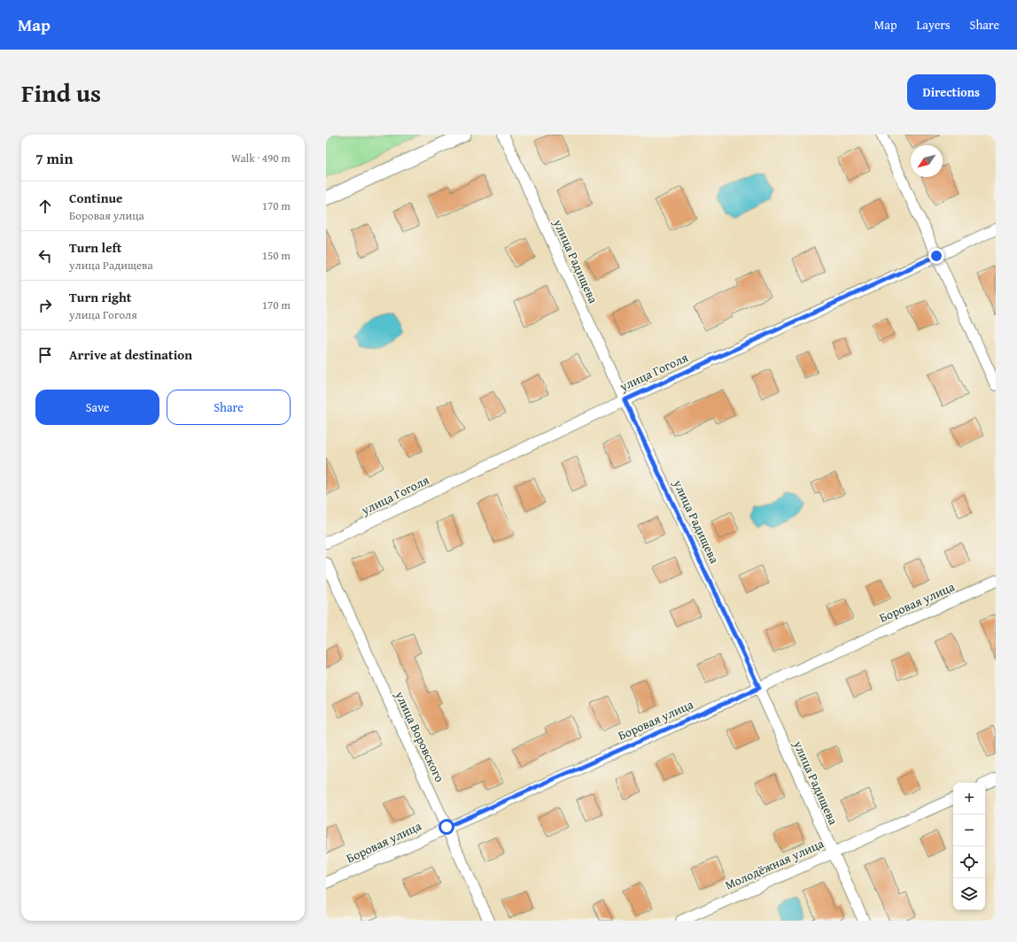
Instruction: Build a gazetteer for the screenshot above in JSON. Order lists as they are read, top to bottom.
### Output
{
  "streets": {
    "street": [
      "улица Радищева",
      "улица Гоголя",
      "Боровая улица",
      "улица Воровского",
      "Молодёжная улица"
    ]
  },
  "crossings": [
    ["улица Радищева", "улица Гоголя"],
    ["улица Радищева", "Боровая улица"],
    ["улица Радищева", "Молодёжная улица"],
    ["Боровая улица", "улица Воровского"]
  ],
  "north": "bottom left",
  "page": {
    "header": "Map",
    "nav": ["Map", "Layers", "Share"],
    "title": "Find us",
    "buttons": [
      "Directions",
      ["Save", "Share"]
    ],
    "heading": ["7 min", "Walk · 490 m"],
    "list": [
      ["Continue", "Боровая улица", "170 m"],
      ["Turn left", "улица Радищева", "150 m"],
      ["Turn right", "улица Гоголя", "170 m"],
      "Arrive at destination"
    ],
    "map_buttons": ["+", "−"]
  }
}
